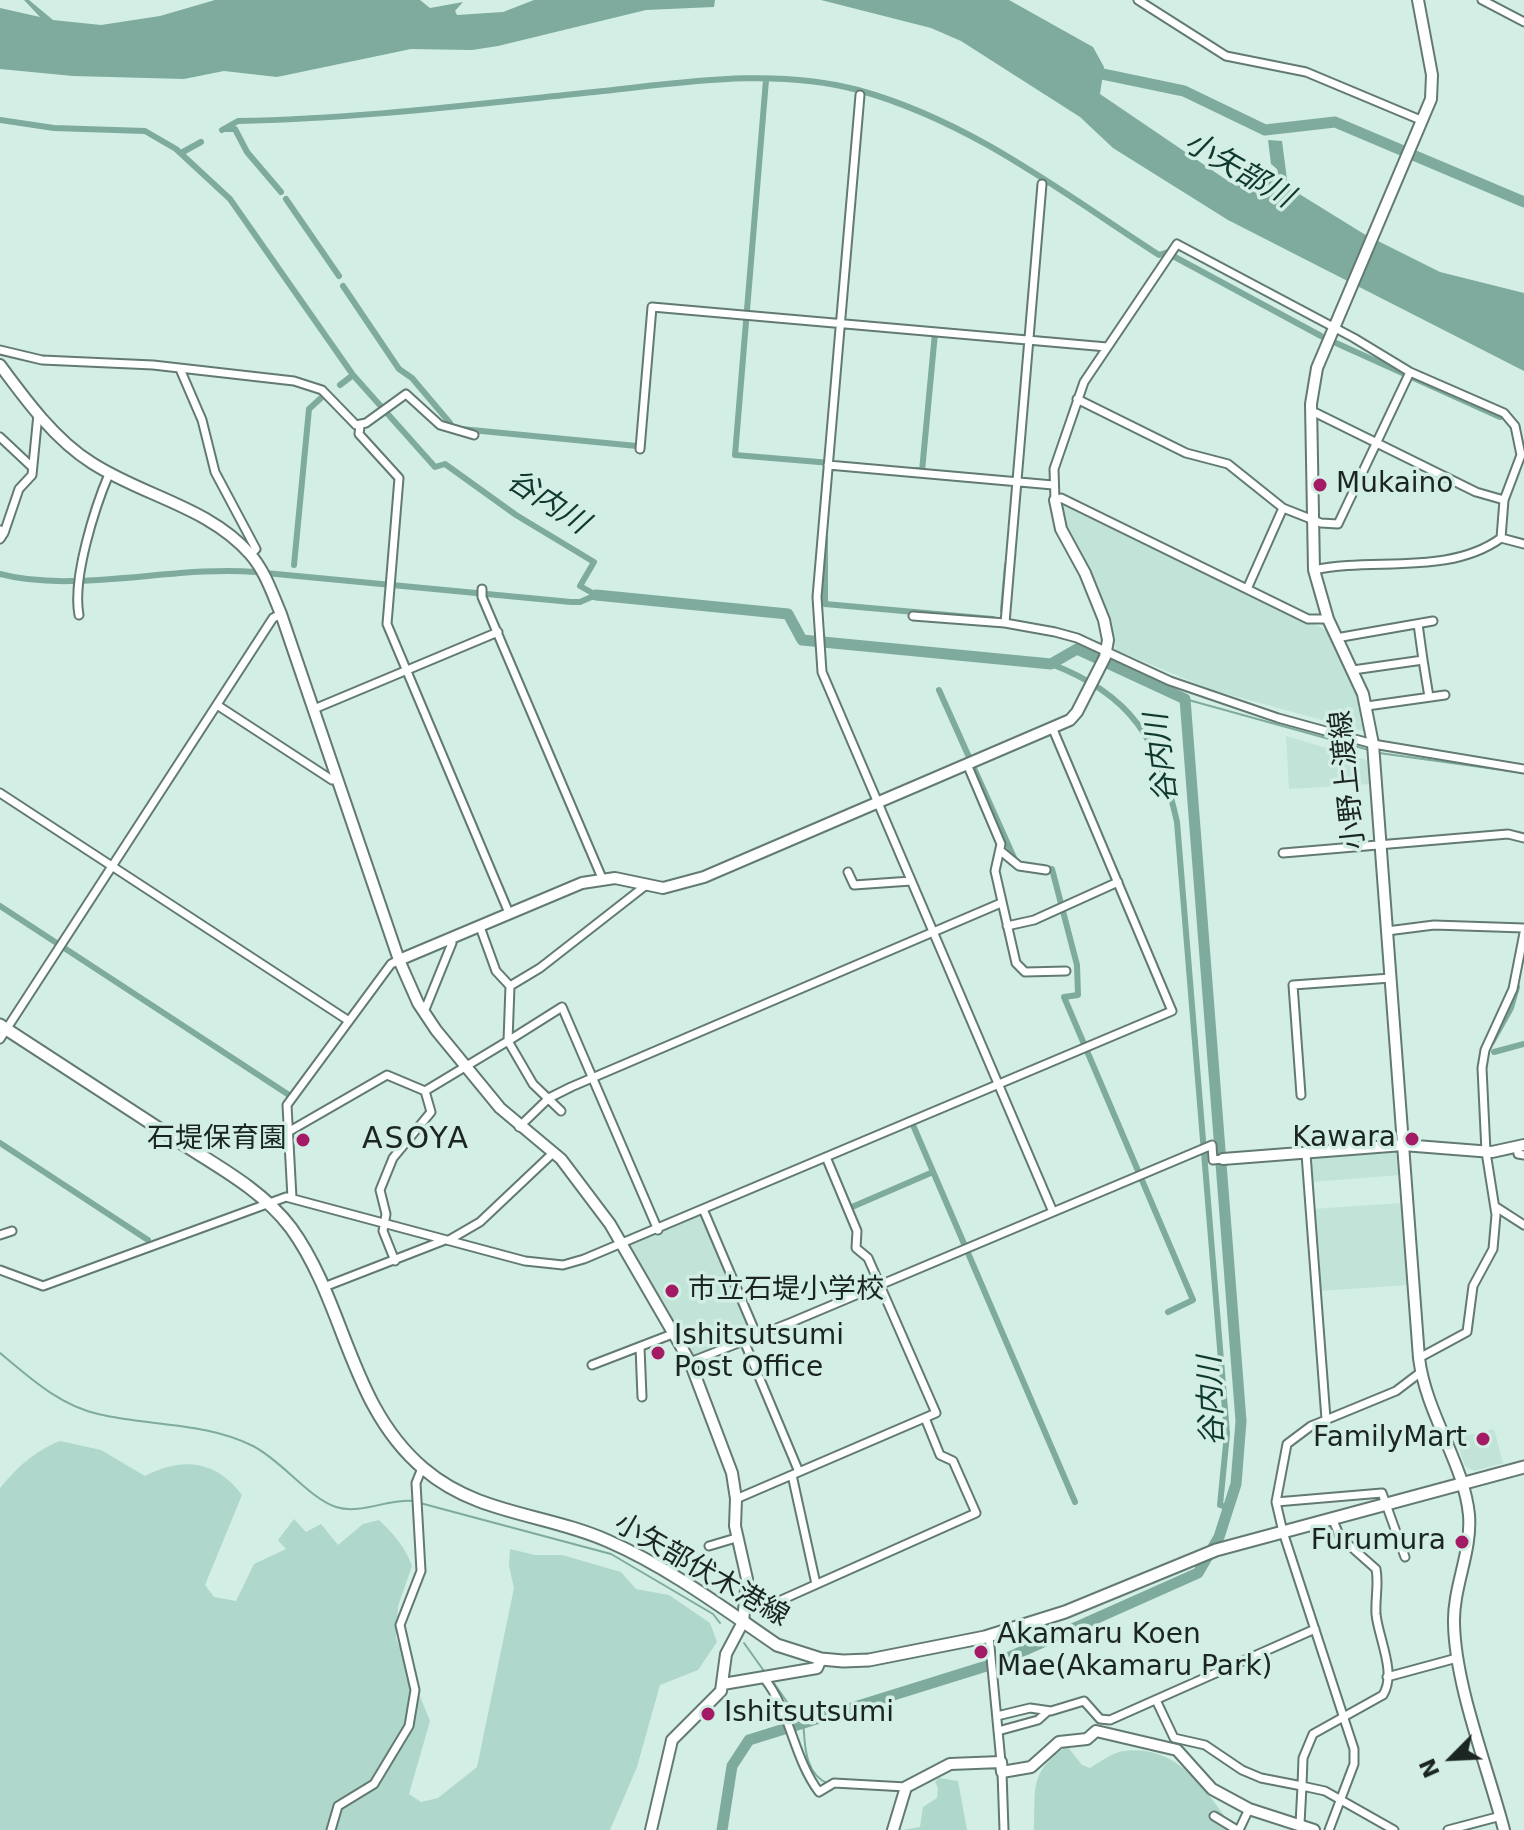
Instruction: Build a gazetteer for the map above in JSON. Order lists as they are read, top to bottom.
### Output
{
  "streets": {
    "main road": ["小矢部伏木港線"],
    "street": ["小野上渡線"]
  },
  "crossings": [
    ["小野上渡線", "小矢部伏木港線"]
  ],
  "districts": ["ASOYA"],
  "water": ["小矢部川", "谷内川"],
  "places": [
    "Mukaino",
    "Kawara",
    "石堤保育園",
    "市立石堤小学校",
    "Ishitsutsumi Post Office",
    "FamilyMart",
    "Furumura",
    "Akamaru Koen Mae(Akamaru Park)",
    "Ishitsutsumi"
  ],
  "north": "bottom left"
}
